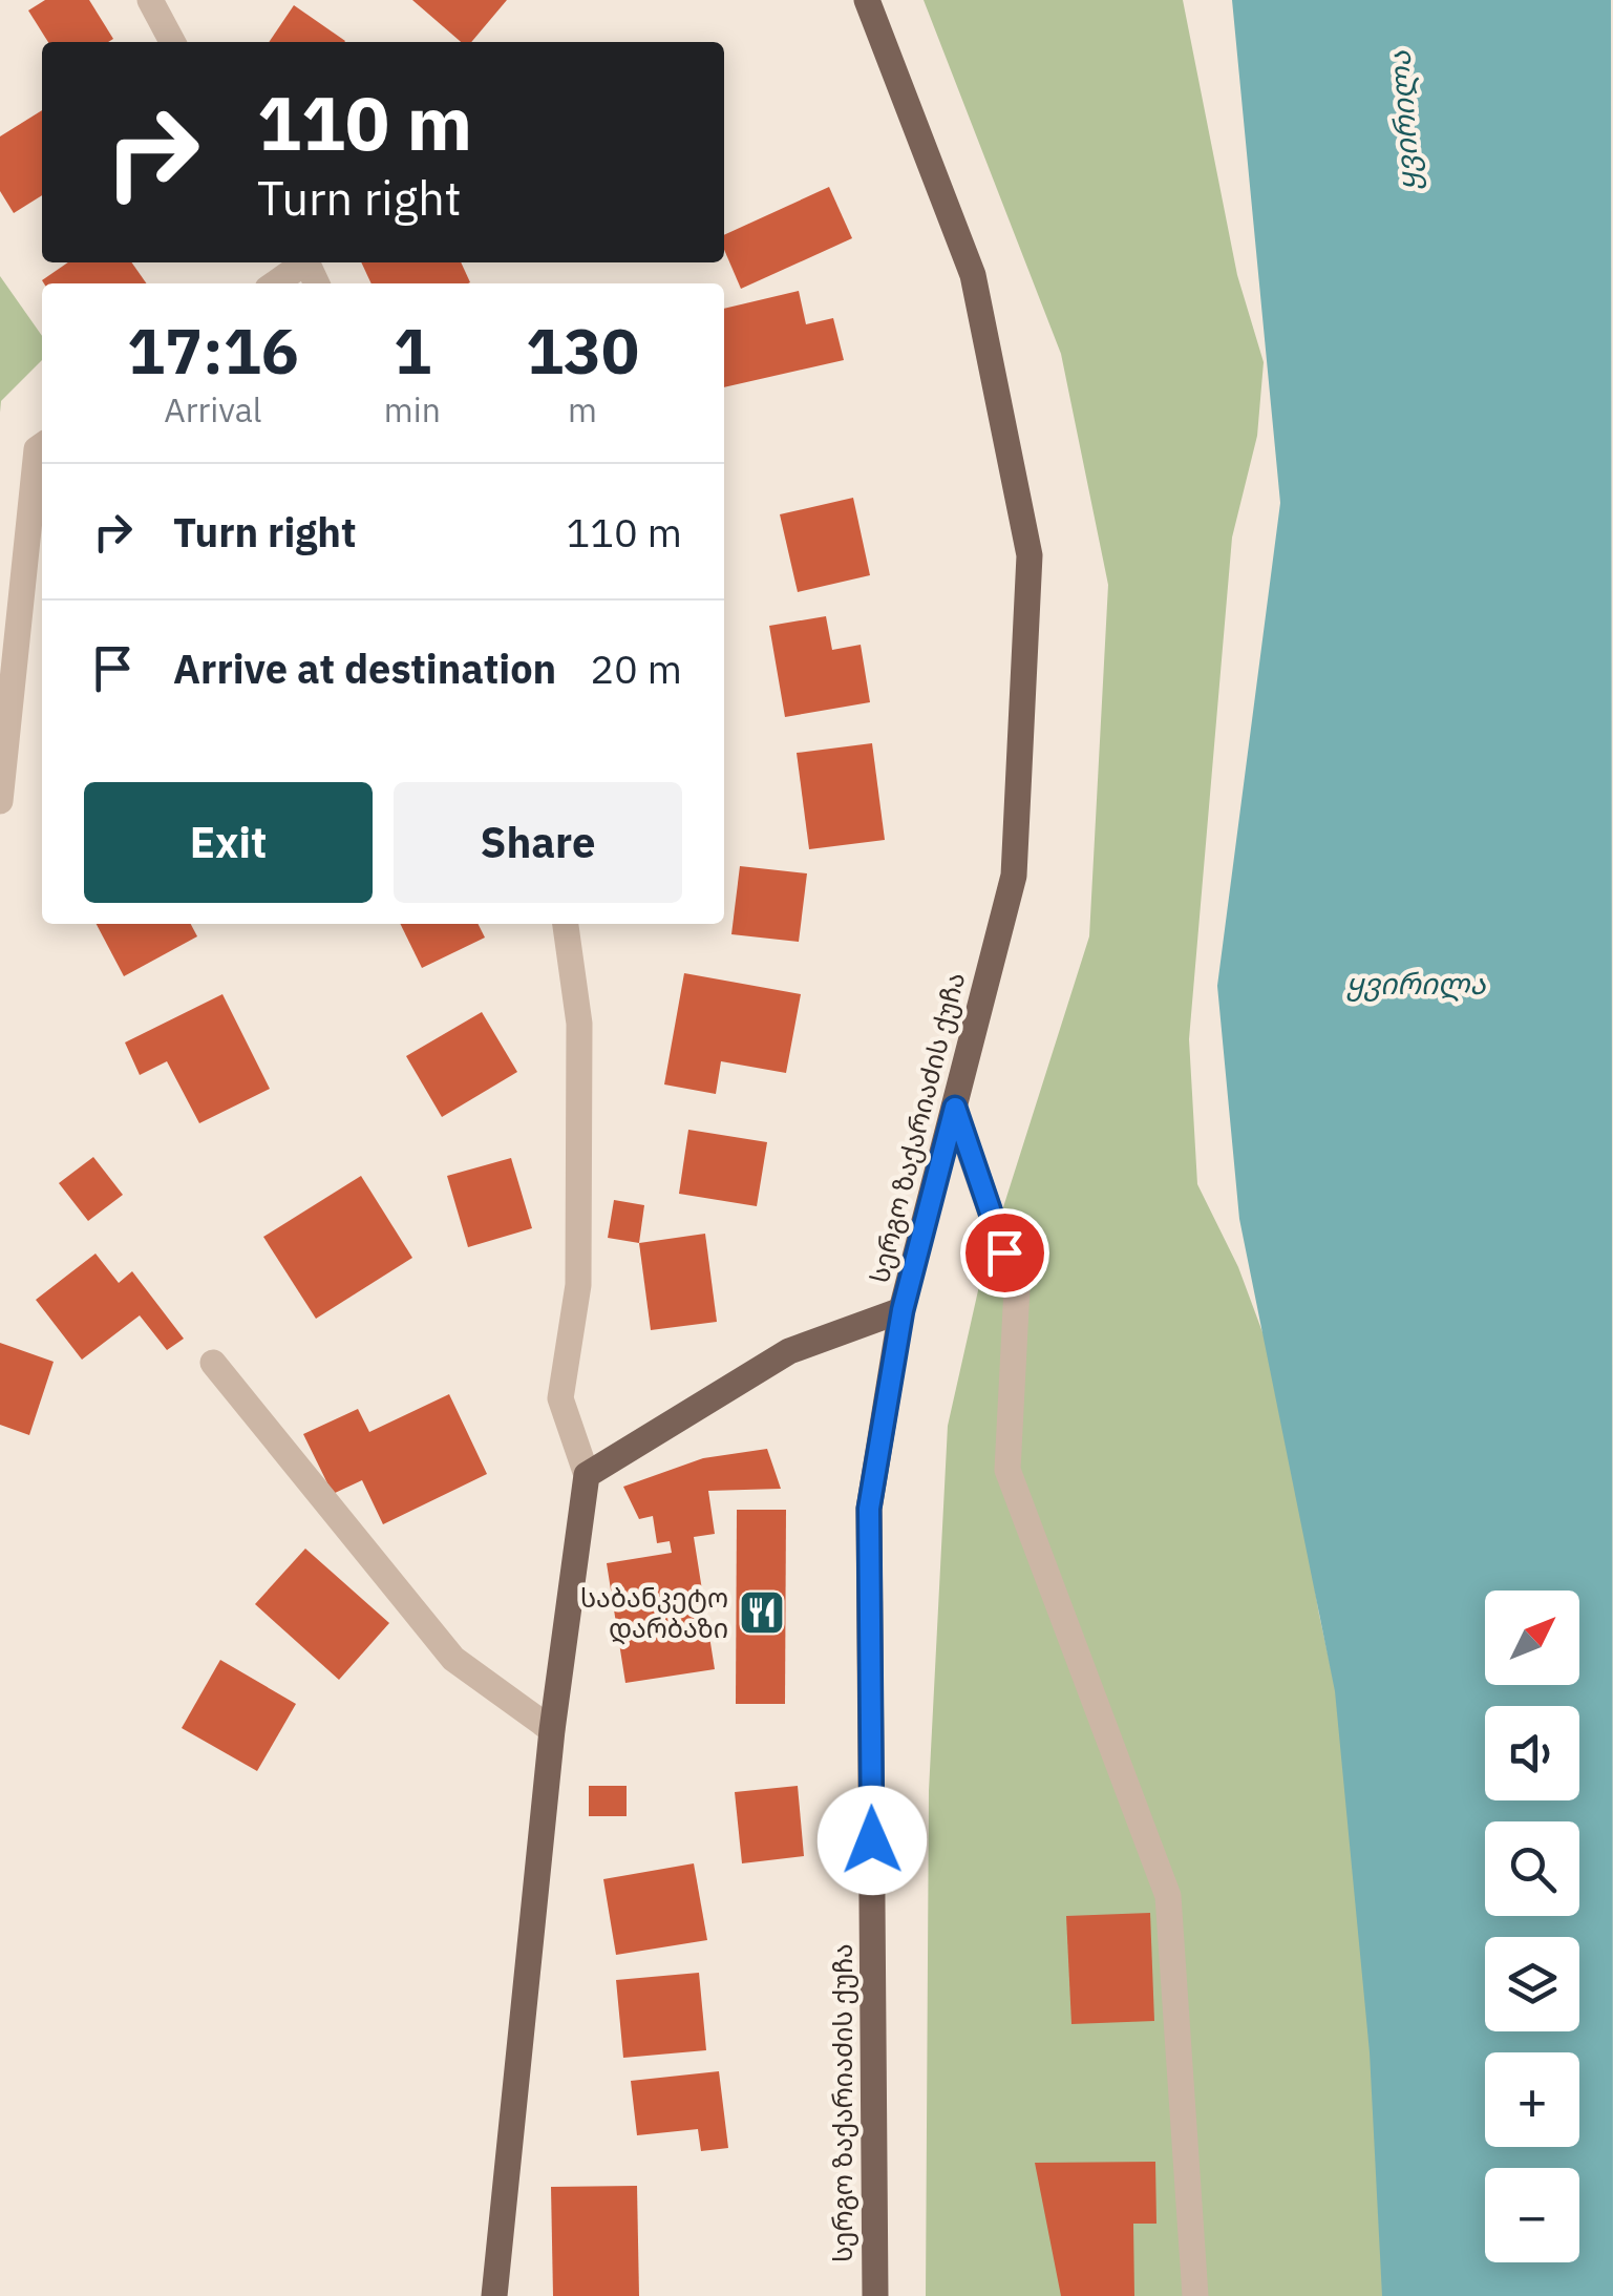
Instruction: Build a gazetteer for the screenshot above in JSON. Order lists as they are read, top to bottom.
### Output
{
  "streets": {
    "main road": ["სერგო ზაქარიაძის ქუჩა"]
  },
  "water": ["ყვირილა"],
  "places": {
    "restaurant": ["საბანკეტო დარბაზი"]
  },
  "north": "top right",
  "page": {
    "turn": ["110 m", "Turn right"],
    "eta": [
      "17:16",
      "Arrival",
      "1",
      "min",
      "130",
      "m"
    ],
    "list": [
      {
        "name": "Turn right",
        "value": "110 m"
      },
      {
        "name": "Arrive at destination",
        "value": "20 m"
      }
    ],
    "buttons": ["Exit", "Share"],
    "map_buttons": ["+", "−"]
  }
}
